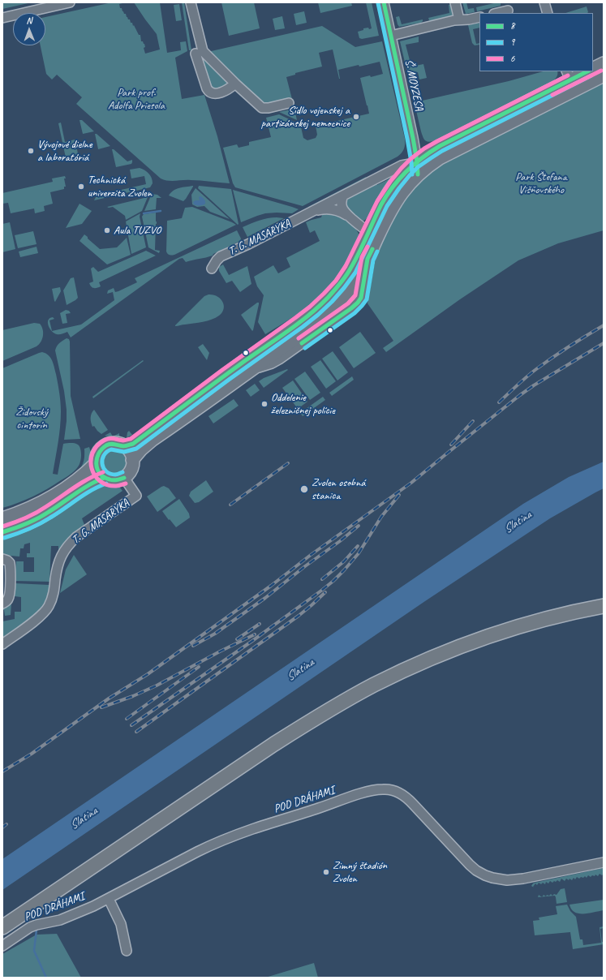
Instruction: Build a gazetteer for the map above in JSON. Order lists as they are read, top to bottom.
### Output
{
  "streets": {
    "street": ["Š. MOYZESA", "T. G. MASARYKA", "POD DRÁHAMI"]
  },
  "crossings": [
    ["Š. MOYZESA", "T. G. MASARYKA"]
  ],
  "water": ["Slatina"],
  "parks": ["Park prof. Adolfa Priesola", "Park Štefana Višňovského", "Židovský cintorín"],
  "places": [
    "Sídlo vojenskej a partizánskej nemocnice",
    "Vývojové dielne a laboratóriá",
    "Technická univerzita Zvolen",
    "Aula TUZVO",
    "Oddelenie železničnej polície",
    "Zvolen osobná stanica",
    "Zimný štadión Zvolen"
  ],
  "lines": ["transit line 8", "transit line 9", "transit line 6"],
  "legend": ["8", "9", "6"],
  "north": "top"
}
